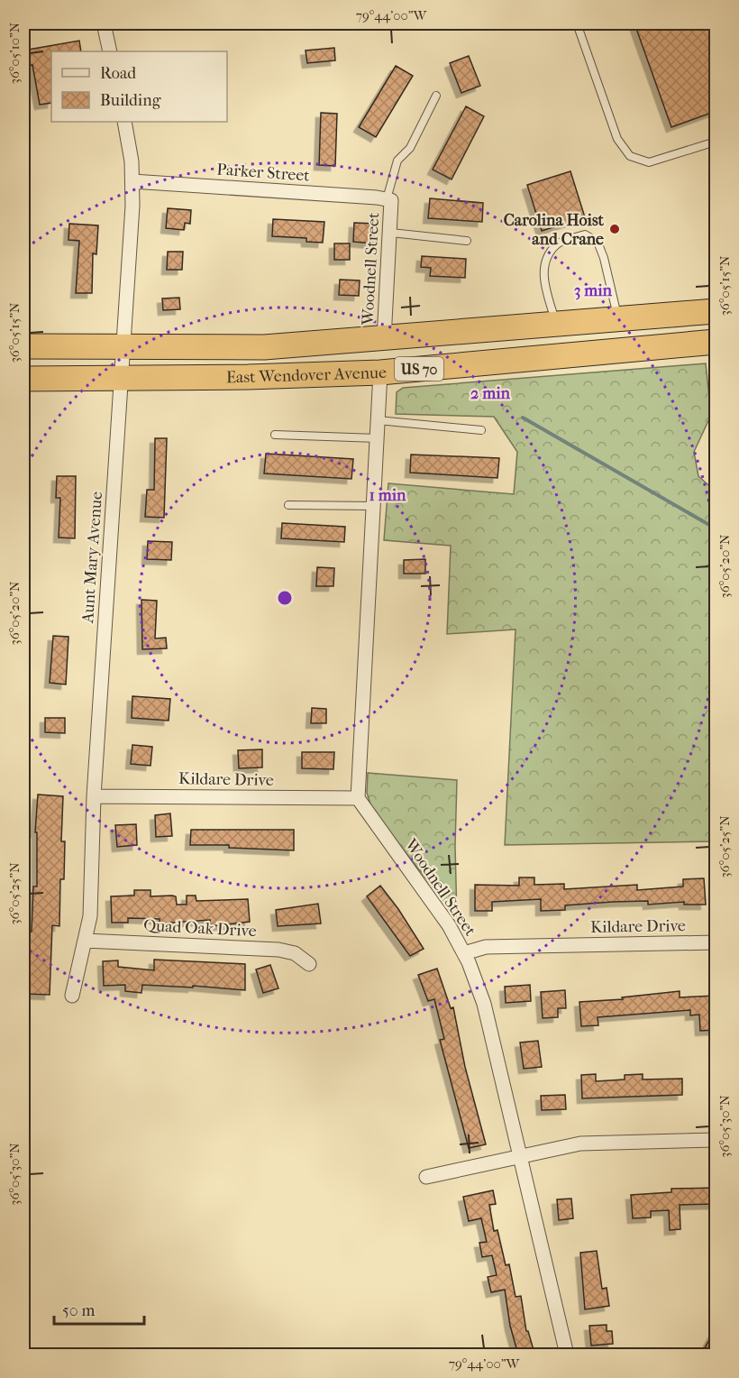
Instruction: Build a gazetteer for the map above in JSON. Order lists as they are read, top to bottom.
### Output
{
  "streets": {
    "highway": ["US 70", "East Wendover Avenue"],
    "street": [
      "Parker Street",
      "Woodnell Street",
      "Aunt Mary Avenue",
      "Kildare Drive",
      "Quad Oak Drive"
    ]
  },
  "crossings": [
    ["Parker Street", "Woodnell Street"],
    ["Parker Street", "Aunt Mary Avenue"],
    ["Woodnell Street", "East Wendover Avenue"],
    ["Woodnell Street", "Kildare Drive"],
    ["East Wendover Avenue", "Aunt Mary Avenue"],
    ["Aunt Mary Avenue", "Kildare Drive"],
    ["Aunt Mary Avenue", "Quad Oak Drive"]
  ],
  "places": ["Carolina Hoist and Crane"],
  "legend": ["Road", "Building"],
  "scale_bar": "50 m",
  "coordinates": [
    "79°44'00\"W",
    "36°05'10\"N",
    "36°05'15\"N",
    "36°05'20\"N",
    "36°05'25\"N",
    "36°05'30\"N"
  ],
  "rings": ["3 min", "2 min", "1 min"]
}
